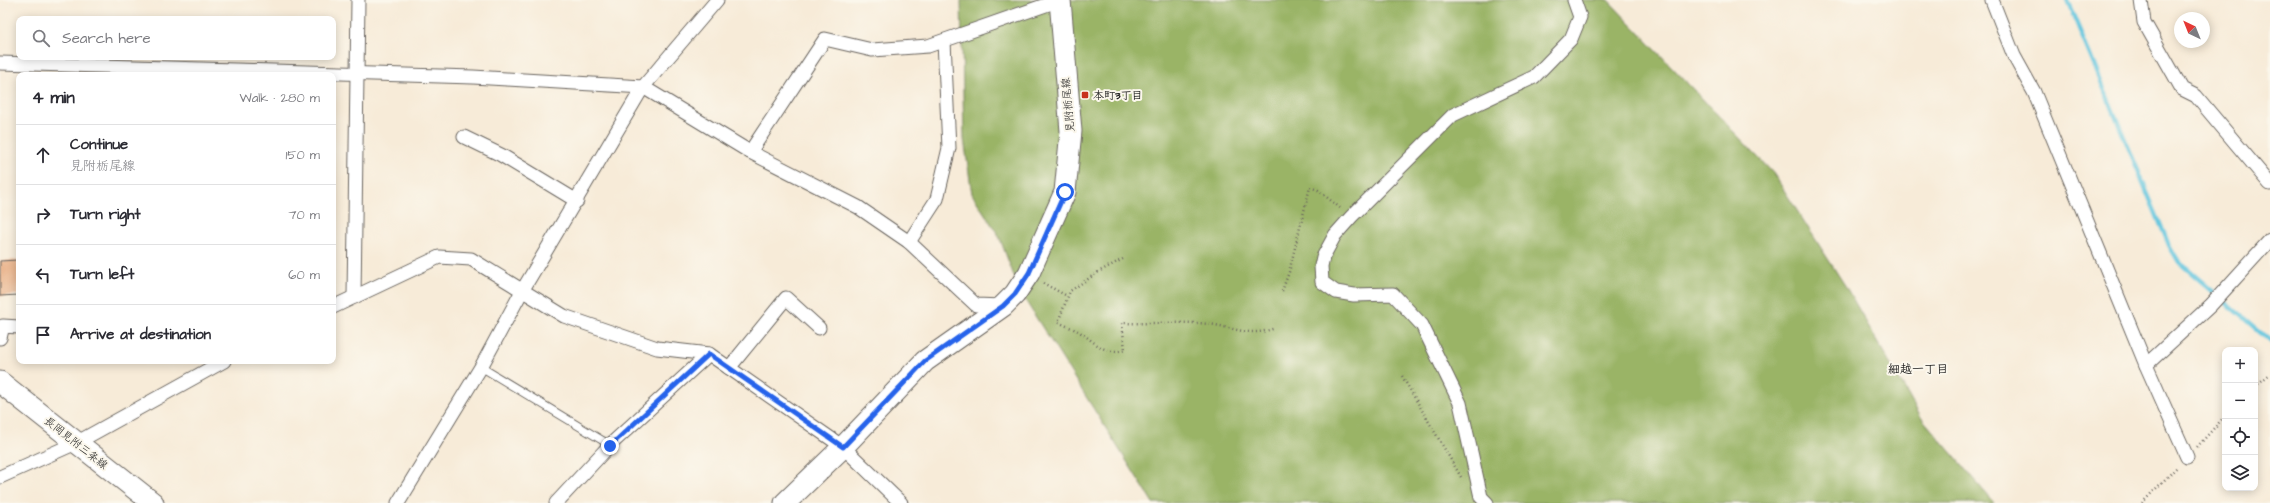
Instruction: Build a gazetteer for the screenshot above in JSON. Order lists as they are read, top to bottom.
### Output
{
  "streets": {
    "main road": ["見附栃尾線", "長岡見附三条線"]
  },
  "districts": ["細越一丁目"],
  "places": {
    "transit": ["本町3丁目"]
  },
  "north": "top left",
  "page": {
    "search": "Search here",
    "heading": ["4 min", "Walk · 280 m"],
    "list": [
      ["Continue", "見附栃尾線", "150 m"],
      ["Turn right", "70 m"],
      ["Turn left", "60 m"],
      "Arrive at destination"
    ],
    "map_buttons": ["+", "−"]
  }
}
